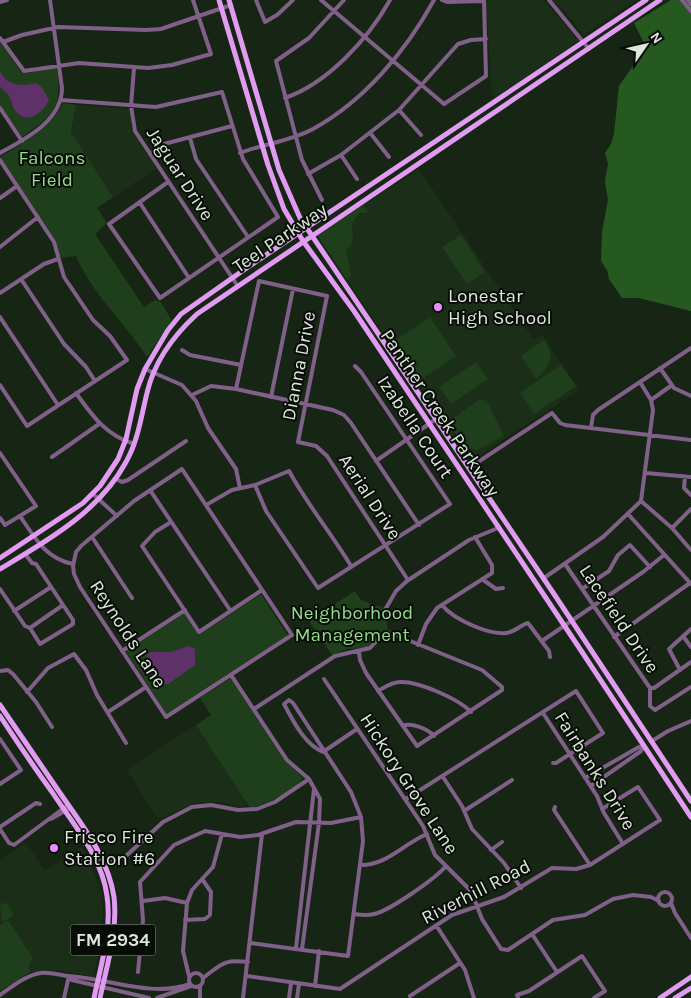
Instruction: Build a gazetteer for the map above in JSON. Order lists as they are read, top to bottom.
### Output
{
  "streets": {
    "main road": ["Teel Parkway", "Panther Creek Parkway", "FM 2934"],
    "street": [
      "Jaguar Drive",
      "Dianna Drive",
      "Izabella Court",
      "Aerial Drive",
      "Lacefield Drive",
      "Reynolds Lane",
      "Fairbanks Drive",
      "Hickory Grove Lane",
      "Riverhill Road"
    ]
  },
  "crossings": [
    ["Jaguar Drive", "Teel Parkway"],
    ["Teel Parkway", "Panther Creek Parkway"],
    ["Dianna Drive", "Aerial Drive"],
    ["Fairbanks Drive", "Riverhill Road"],
    ["Hickory Grove Lane", "Riverhill Road"]
  ],
  "parks": ["Falcons Field", "Neighborhood Management"],
  "places": ["Lonestar High School", "Frisco Fire Station #6"],
  "north": "top right"
}
